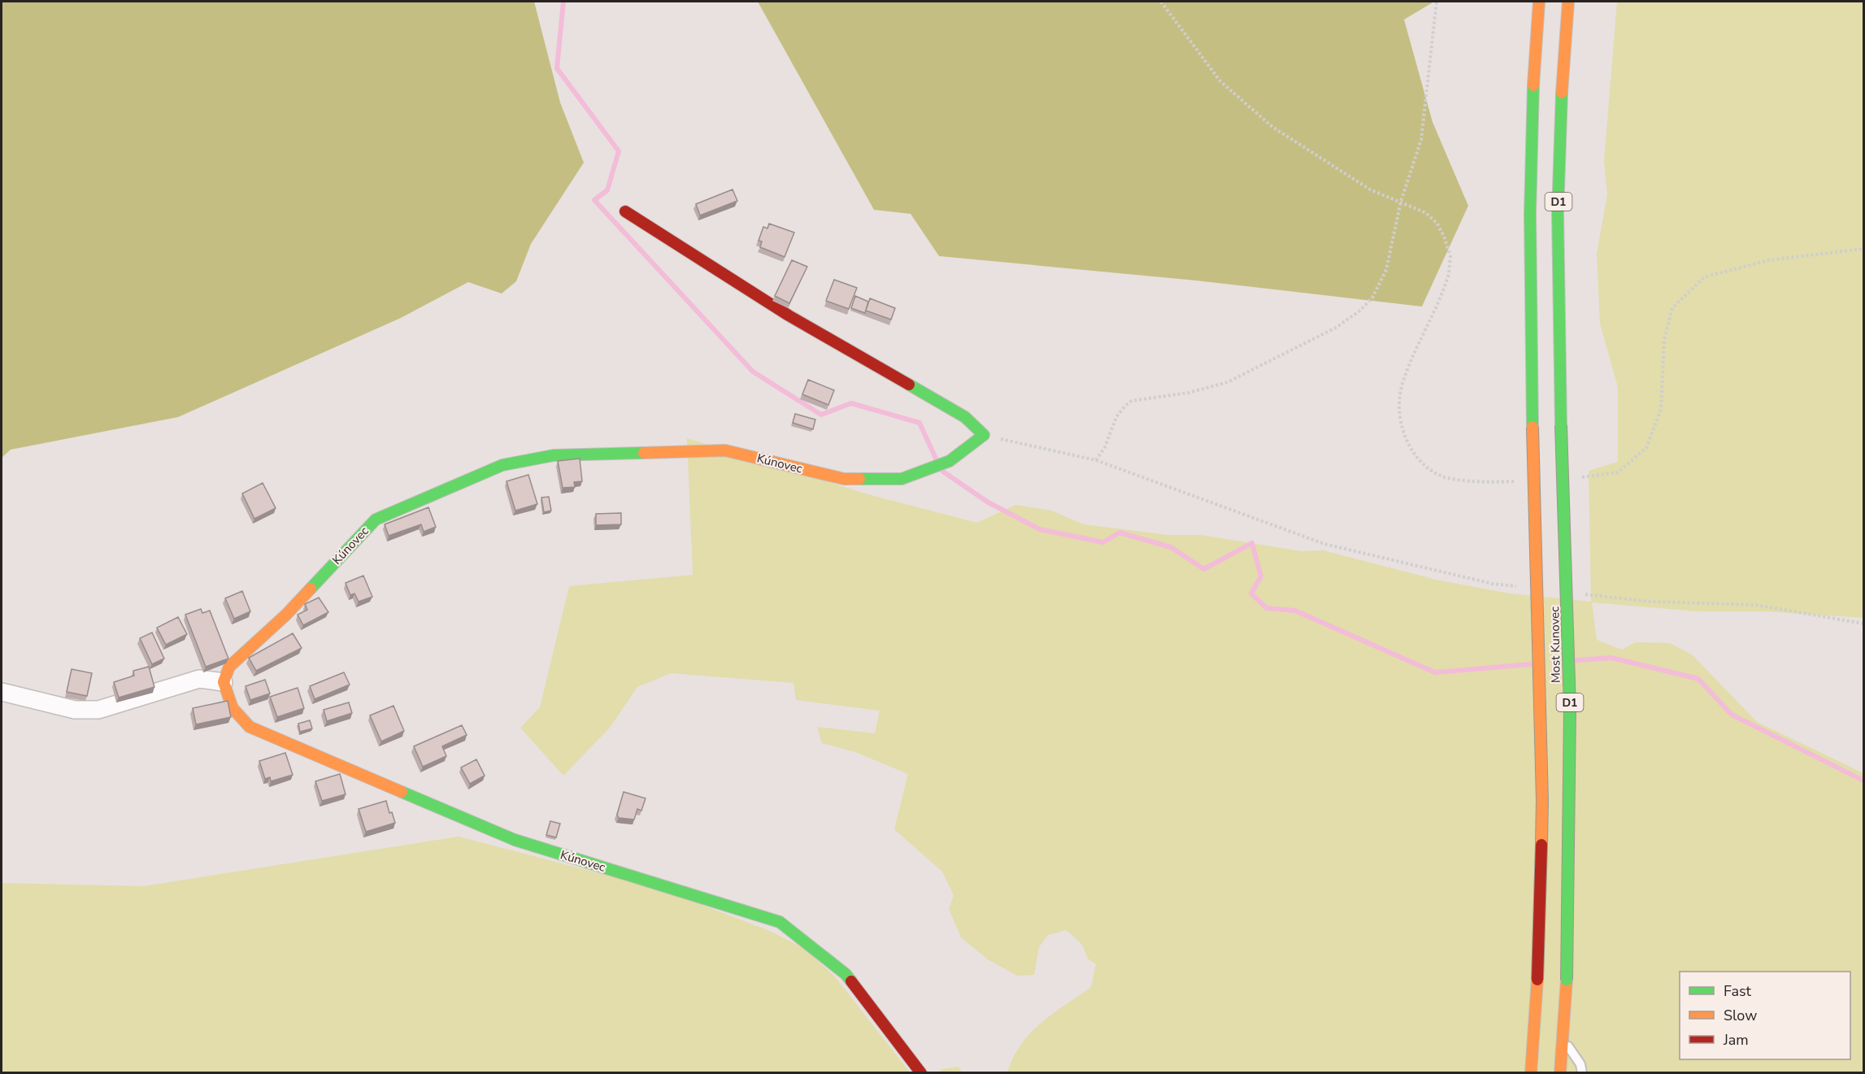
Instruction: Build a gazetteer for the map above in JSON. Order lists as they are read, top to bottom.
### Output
{
  "streets": {
    "main road": ["D1", "Kúnovec", "Most Kunovec"]
  },
  "crossings": [
    ["D1", "Most Kunovec"]
  ],
  "legend": ["Fast", "Slow", "Jam"]
}
